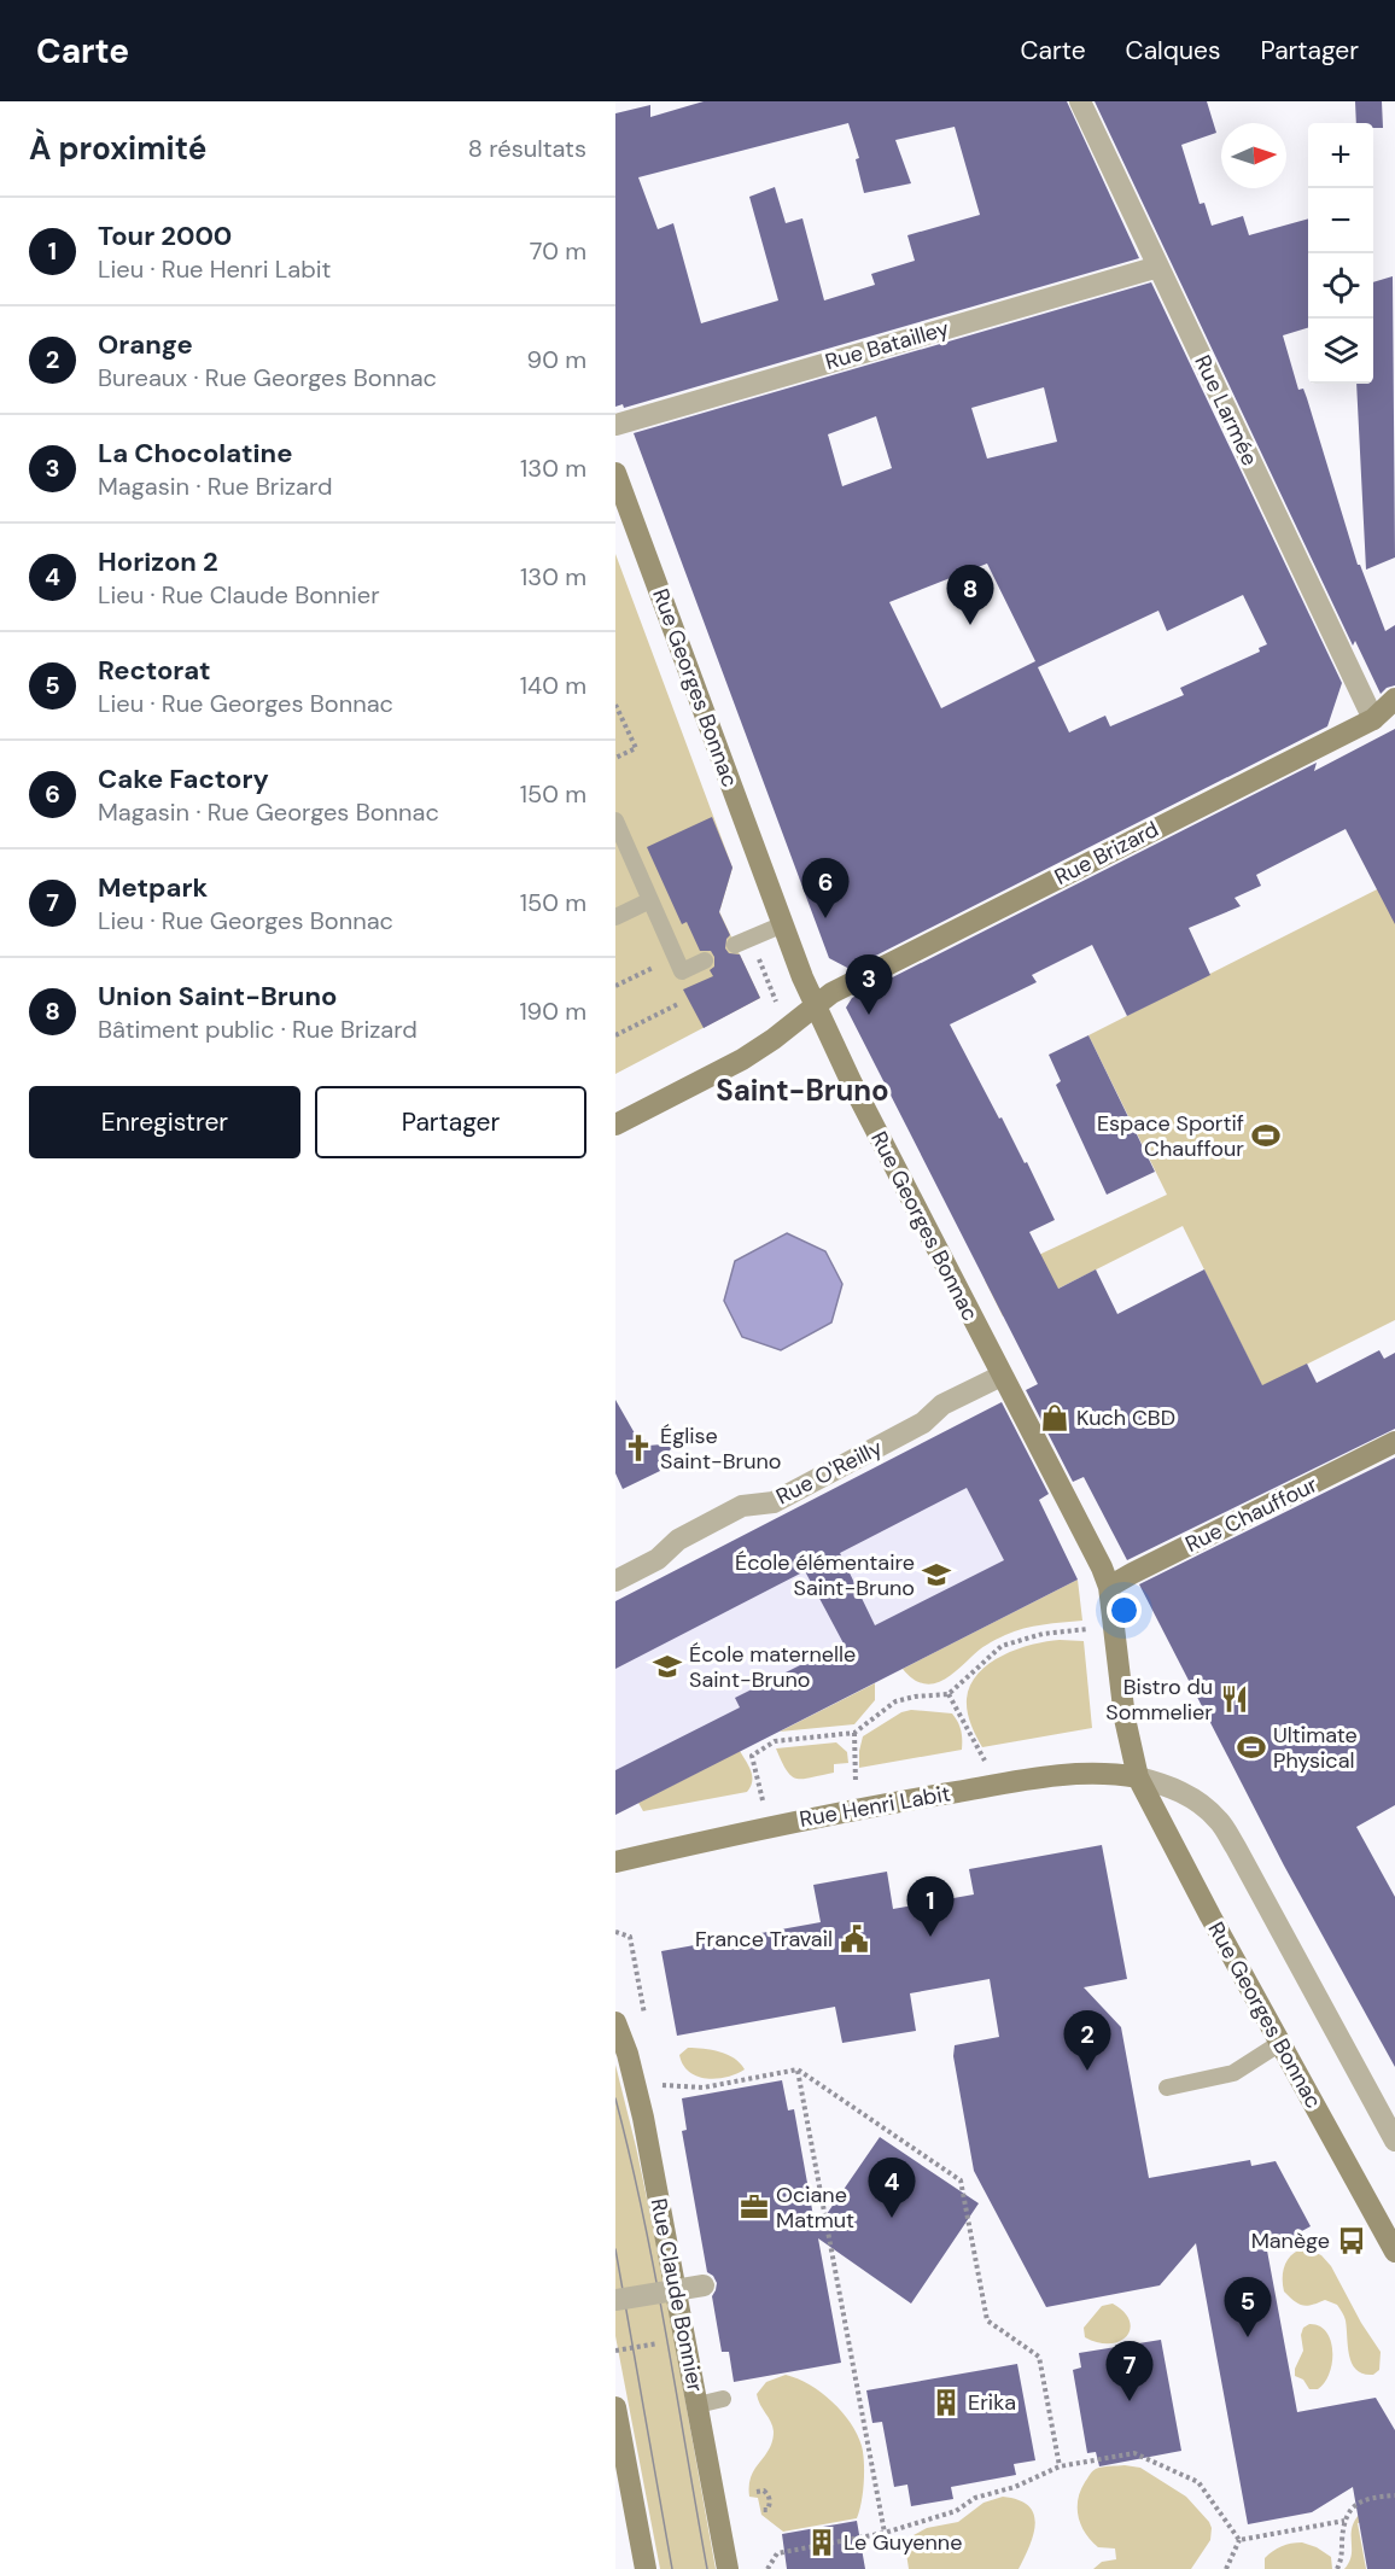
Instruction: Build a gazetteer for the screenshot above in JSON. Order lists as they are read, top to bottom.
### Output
{
  "streets": {
    "street": [
      "Rue Batailley",
      "Rue Larmée",
      "Rue Georges Bonnac",
      "Rue Brizard",
      "Rue O'Reilly",
      "Rue Chauffour",
      "Rue Henri Labit",
      "Rue Claude Bonnier"
    ]
  },
  "crossings": [
    ["Rue Batailley", "Rue Larmée"],
    ["Rue Larmée", "Rue Brizard"],
    ["Rue Georges Bonnac", "Rue Brizard"],
    ["Rue Georges Bonnac", "Rue O'Reilly"],
    ["Rue Georges Bonnac", "Rue Chauffour"],
    ["Rue Georges Bonnac", "Rue Henri Labit"]
  ],
  "districts": ["Saint-Bruno"],
  "places": {
    "sports": ["Espace Sportif Chauffour", "Ultimate Physical"],
    "shop": ["Kuch CBD"],
    "church": ["Église Saint-Bruno"],
    "school or university": ["École élémentaire Saint-Bruno", "École maternelle Saint-Bruno"],
    "restaurant": ["Bistro du Sommelier"],
    "public building": ["France Travail"],
    "office": ["Ociane Matmut"],
    "bus stop": ["Manège"],
    "building": ["Erika", "Le Guyenne"]
  },
  "north": "right",
  "page": {
    "header": "Carte",
    "nav": ["Carte", "Calques", "Partager"],
    "heading": ["À proximité", "8 résultats"],
    "map_buttons": ["+", "−"],
    "list": [
      {
        "mark": "1",
        "name": "Tour 2000",
        "note": "Lieu · Rue Henri Labit",
        "value": "70 m"
      },
      {
        "mark": "2",
        "name": "Orange",
        "note": "Bureaux · Rue Georges Bonnac",
        "value": "90 m"
      },
      {
        "mark": "3",
        "name": "La Chocolatine",
        "note": "Magasin · Rue Brizard",
        "value": "130 m"
      },
      {
        "mark": "4",
        "name": "Horizon 2",
        "note": "Lieu · Rue Claude Bonnier",
        "value": "130 m"
      },
      {
        "mark": "5",
        "name": "Rectorat",
        "note": "Lieu · Rue Georges Bonnac",
        "value": "140 m"
      },
      {
        "mark": "6",
        "name": "Cake Factory",
        "note": "Magasin · Rue Georges Bonnac",
        "value": "150 m"
      },
      {
        "mark": "7",
        "name": "Metpark",
        "note": "Lieu · Rue Georges Bonnac",
        "value": "150 m"
      },
      {
        "mark": "8",
        "name": "Union Saint-Bruno",
        "note": "Bâtiment public · Rue Brizard",
        "value": "190 m"
      }
    ],
    "pins": [
      "8",
      "6",
      "3",
      "1",
      "2",
      "4",
      "5",
      "7"
    ],
    "buttons": ["Enregistrer", "Partager"]
  }
}
